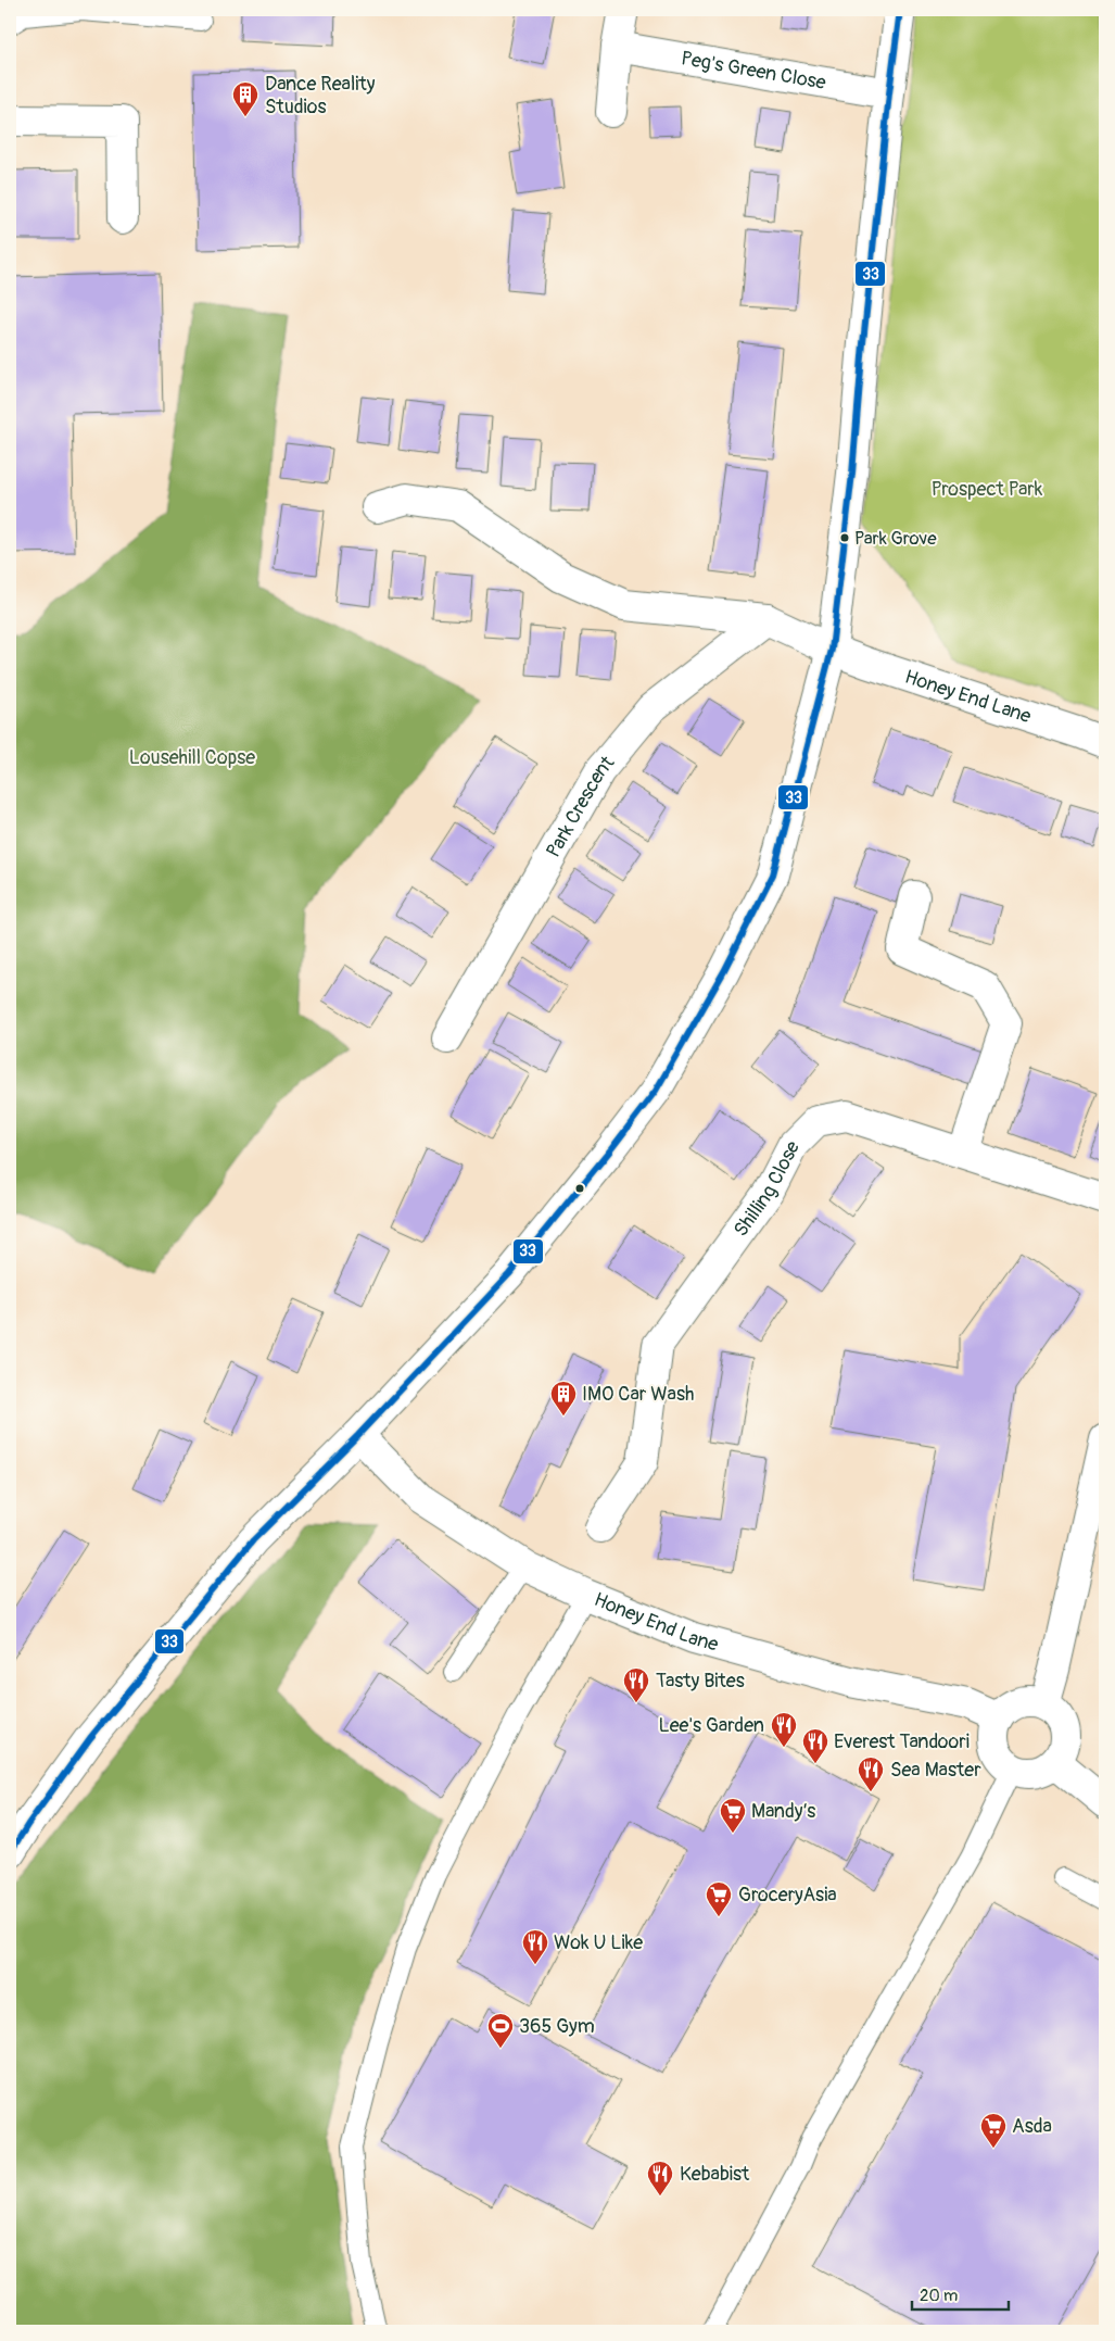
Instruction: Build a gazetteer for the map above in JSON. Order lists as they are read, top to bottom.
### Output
{
  "streets": {
    "street": [
      "Peg's Green Close",
      "Honey End Lane",
      "Park Crescent",
      "Shilling Close"
    ]
  },
  "parks": ["Prospect Park", "Lousehill Copse"],
  "places": {
    "building": ["Dance Reality Studios", "IMO Car Wash"],
    "other": ["Park Grove"],
    "restaurant": [
      "Tasty Bites",
      "Lee's Garden",
      "Everest Tandoori",
      "Sea Master",
      "Wok U Like",
      "Kebabist"
    ],
    "supermarket": ["Mandy’s", "GroceryAsia", "Asda"],
    "sports": ["365 Gym"]
  },
  "lines": ["transit line 33"],
  "scale_bar": "20 m"
}
